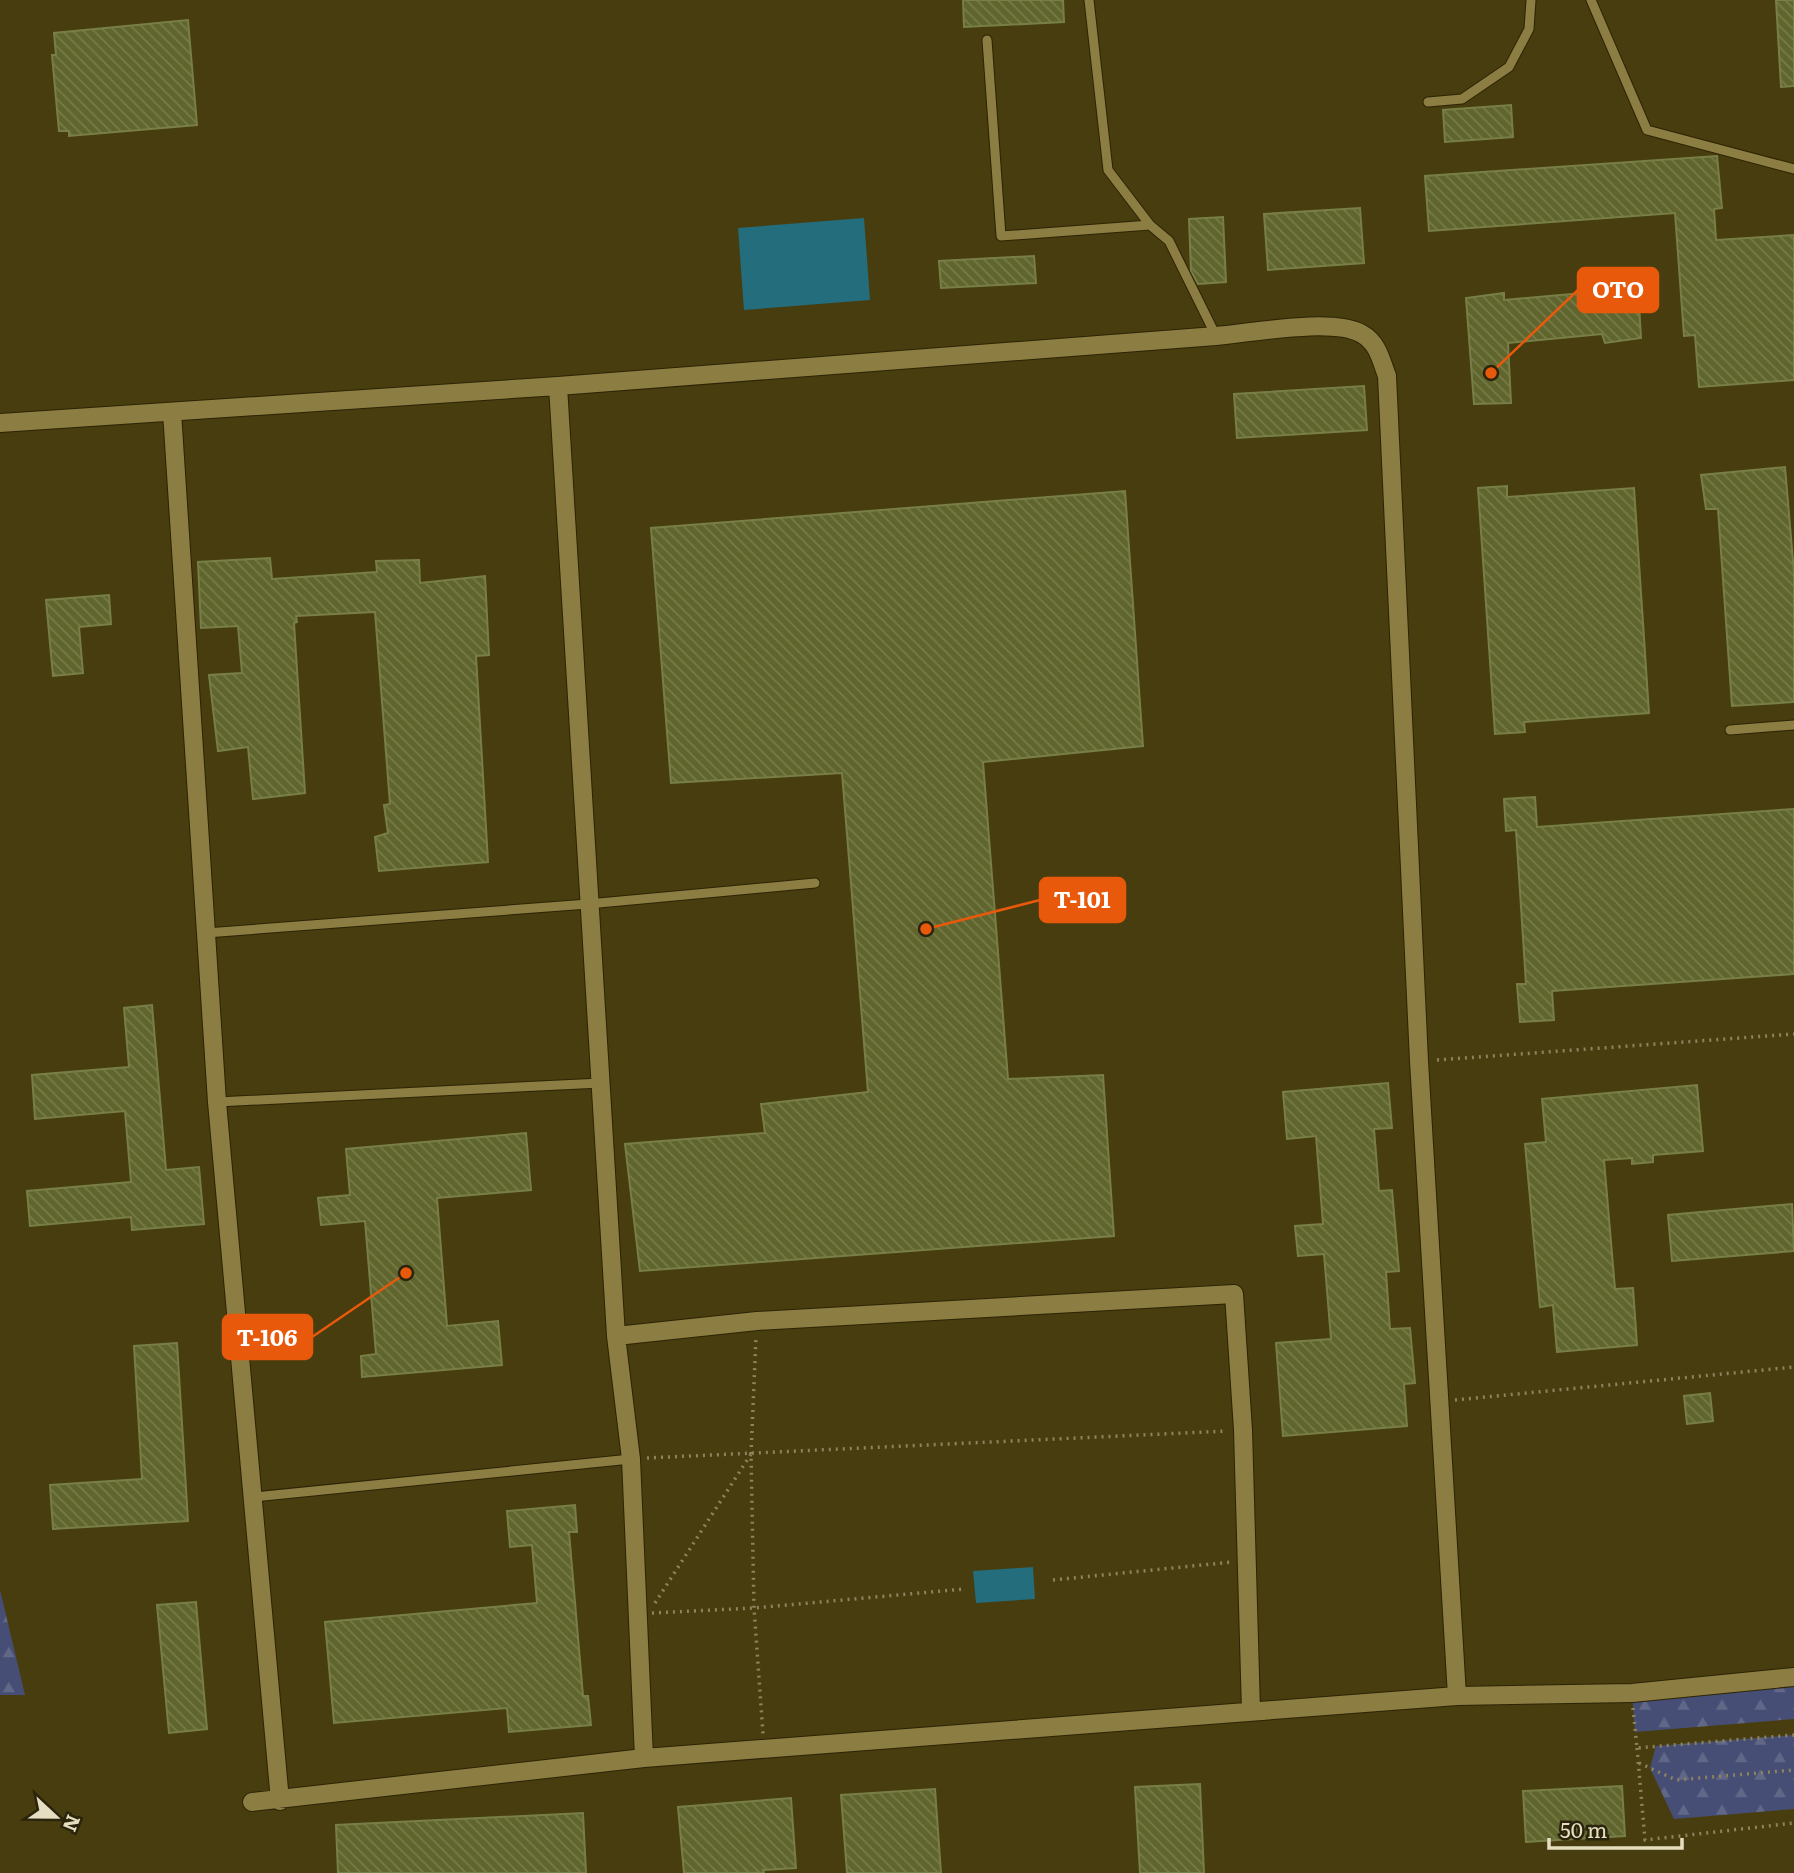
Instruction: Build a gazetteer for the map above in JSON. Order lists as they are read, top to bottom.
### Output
{
  "places": ["ОТО", "Т-101", "Т-106"],
  "scale_bar": "50 m",
  "north": "right"
}
